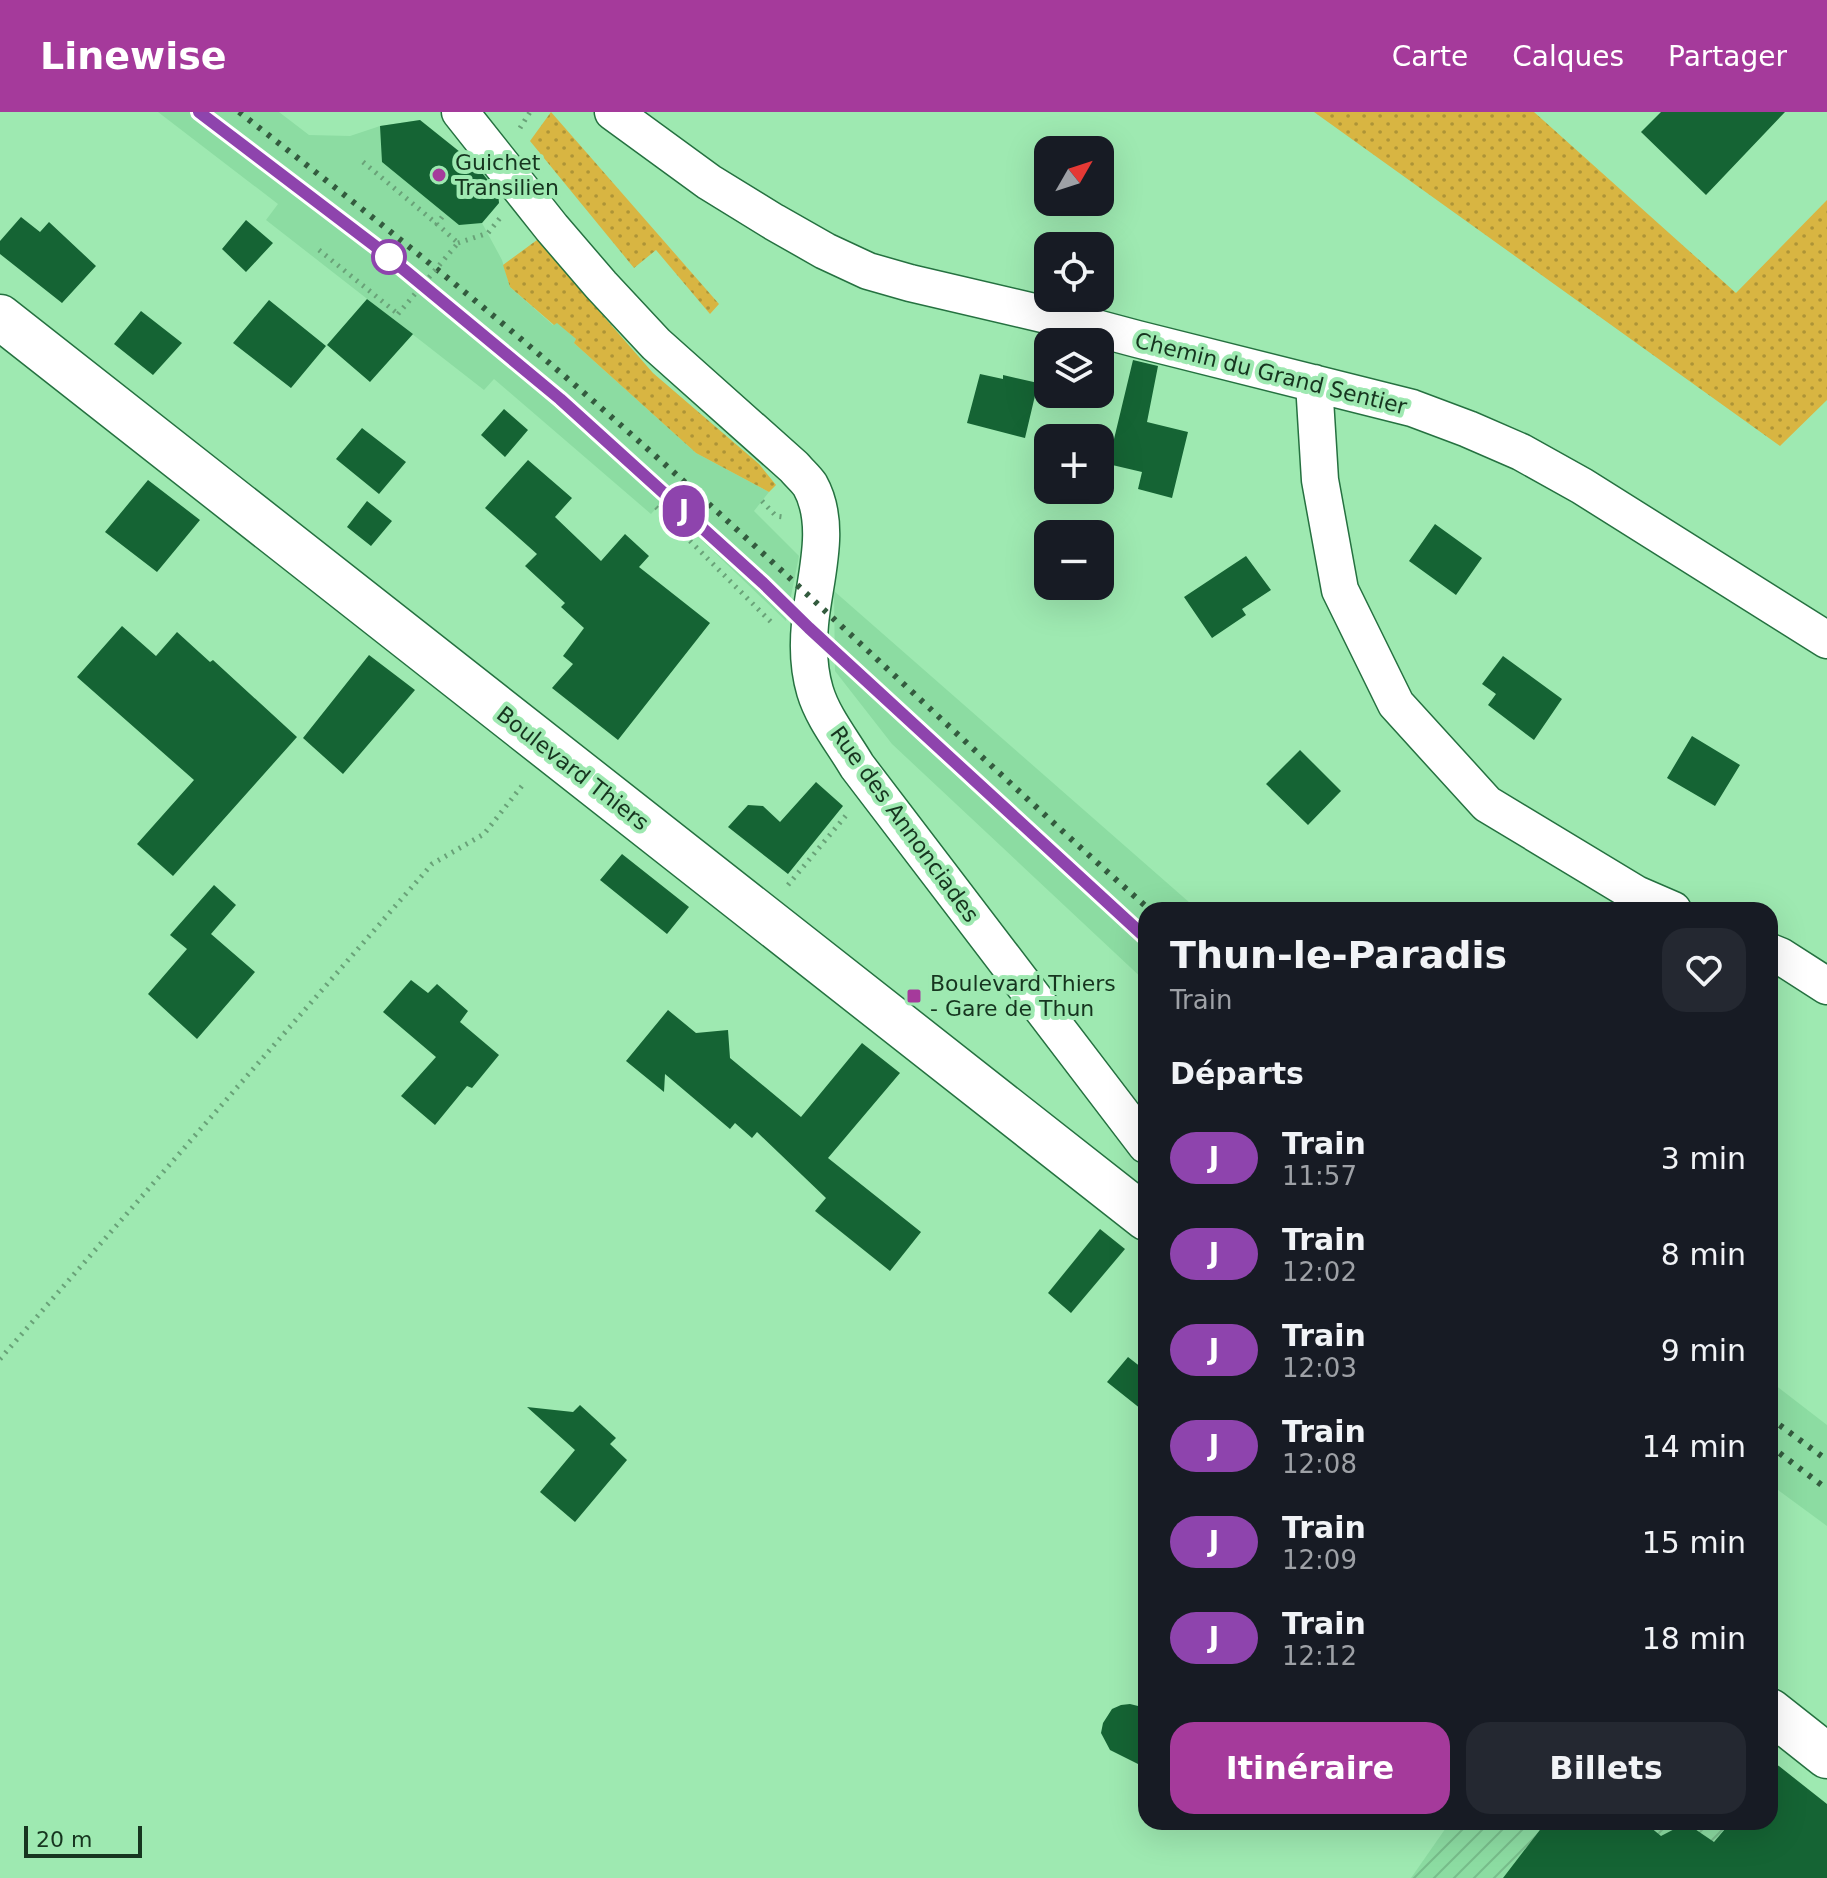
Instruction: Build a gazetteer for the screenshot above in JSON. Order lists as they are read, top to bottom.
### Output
{
  "streets": {
    "main road": ["Boulevard Thiers"],
    "street": ["Chemin du Grand Sentier", "Rue des Annonciades"]
  },
  "places": {
    "other": ["Guichet Transilien"],
    "transit": ["Boulevard Thiers - Gare de Thun"]
  },
  "scale_bar": "20 m",
  "north": "top right",
  "page": {
    "header": "Linewise",
    "nav": ["Carte", "Calques", "Partager"],
    "on_map": "J",
    "map_buttons": ["+", "−"],
    "heading": [
      ["Thun-le-Paradis", "Train"],
      "Départs"
    ],
    "list": [
      {
        "mark": "J",
        "name": "Train",
        "note": "11:57",
        "value": "3 min"
      },
      {
        "mark": "J",
        "name": "Train",
        "note": "12:02",
        "value": "8 min"
      },
      {
        "mark": "J",
        "name": "Train",
        "note": "12:03",
        "value": "9 min"
      },
      {
        "mark": "J",
        "name": "Train",
        "note": "12:08",
        "value": "14 min"
      },
      {
        "mark": "J",
        "name": "Train",
        "note": "12:09",
        "value": "15 min"
      },
      {
        "mark": "J",
        "name": "Train",
        "note": "12:12",
        "value": "18 min"
      }
    ],
    "buttons": ["Itinéraire", "Billets"],
    "scale": "20 m"
  }
}
